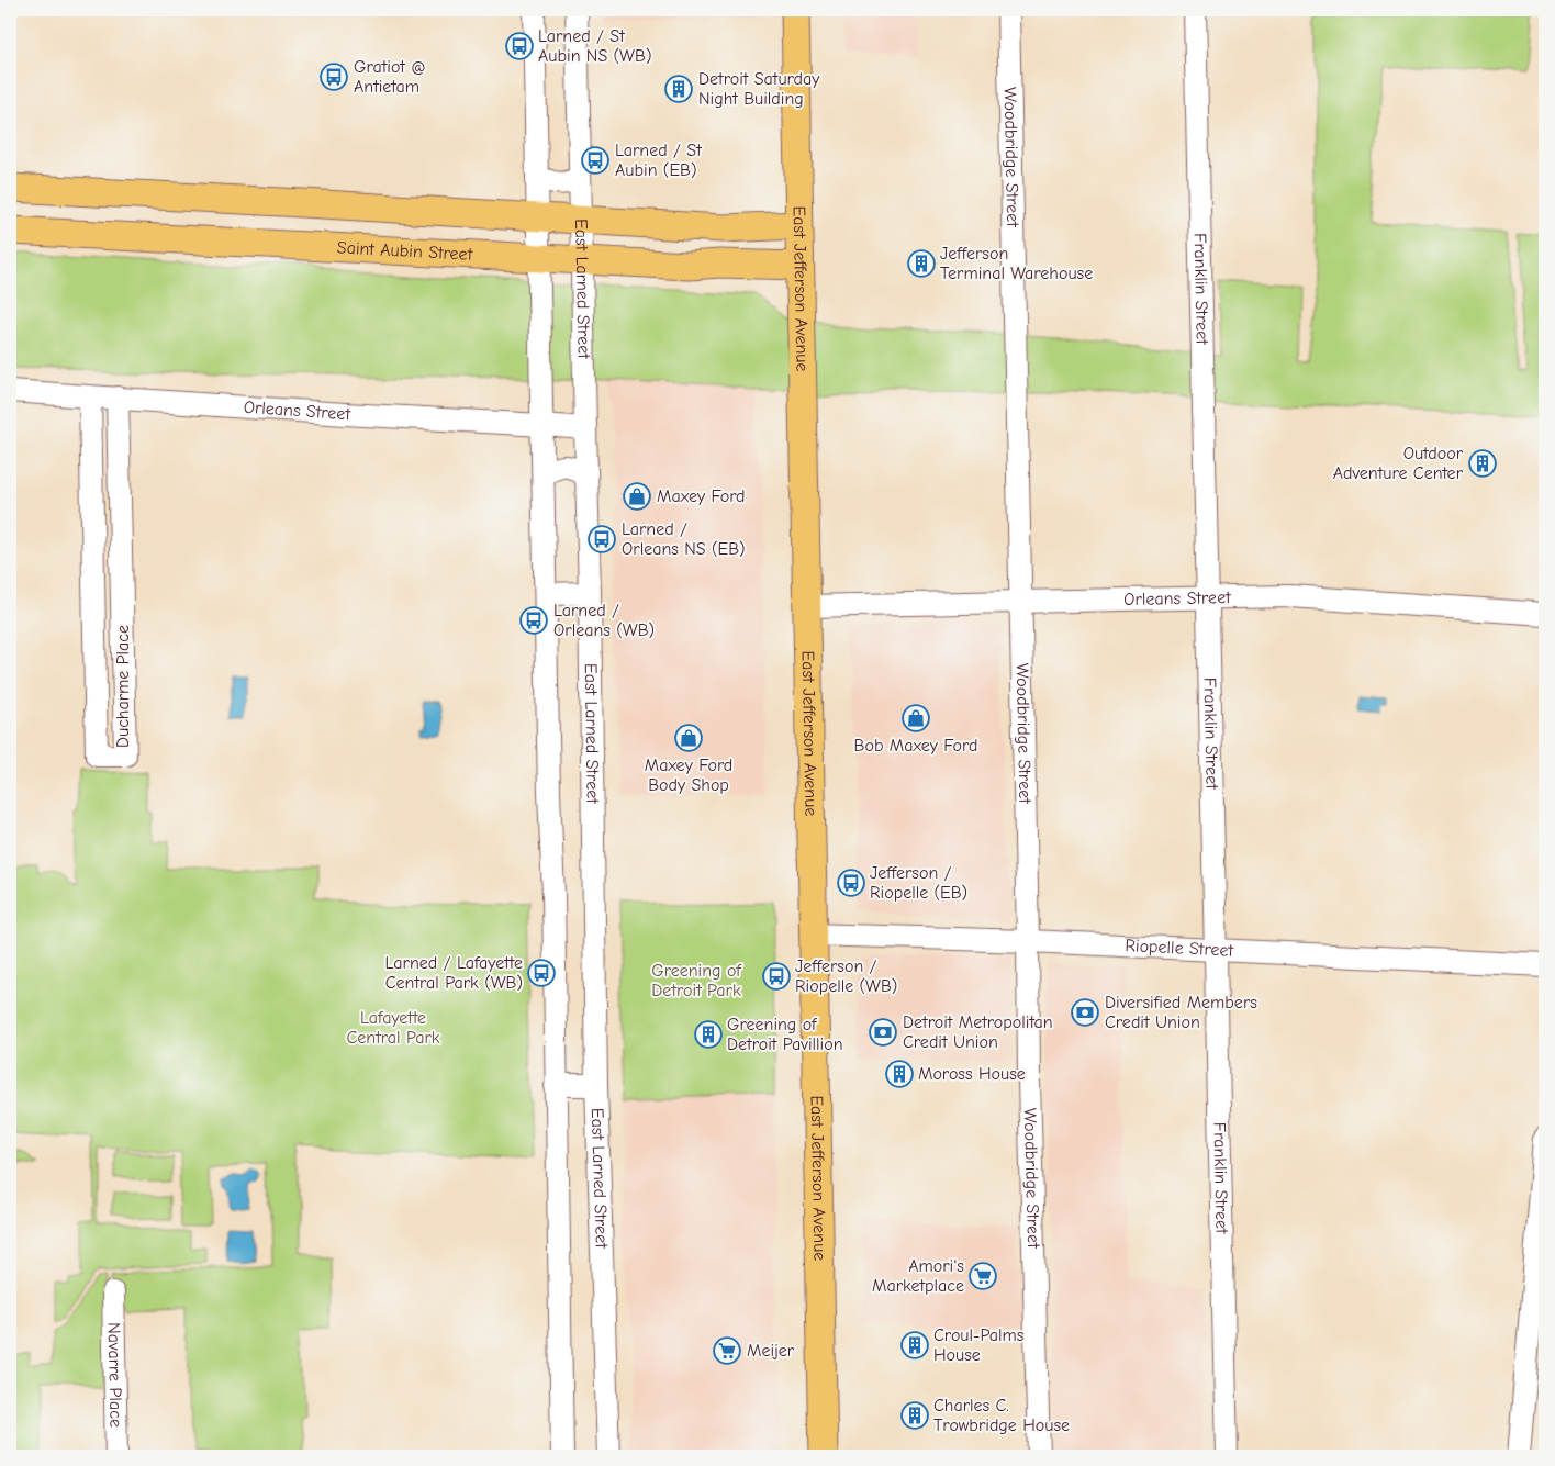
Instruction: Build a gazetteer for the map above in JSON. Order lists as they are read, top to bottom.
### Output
{
  "streets": {
    "main road": ["Saint Aubin Street", "East Jefferson Avenue"],
    "street": [
      "Woodbridge Street",
      "East Larned Street",
      "Franklin Street",
      "Orleans Street",
      "Ducharme Place",
      "Riopelle Street",
      "Navarre Place"
    ]
  },
  "crossings": [
    ["Woodbridge Street", "Orleans Street"],
    ["Woodbridge Street", "Riopelle Street"],
    ["Saint Aubin Street", "East Larned Street"],
    ["Saint Aubin Street", "East Jefferson Avenue"],
    ["East Larned Street", "Orleans Street"],
    ["East Jefferson Avenue", "Orleans Street"],
    ["East Jefferson Avenue", "Riopelle Street"],
    ["Franklin Street", "Orleans Street"],
    ["Franklin Street", "Riopelle Street"],
    ["Orleans Street", "Ducharme Place"]
  ],
  "parks": ["Greening of Detroit Park", "Lafayette Central Park"],
  "places": {
    "bus stop": [
      "Larned / St Aubin NS (WB)",
      "Gratiot @ Antietam",
      "Larned / St Aubin (EB)",
      "Larned / Orleans NS (EB)",
      "Larned / Orleans (WB)",
      "Jefferson / Riopelle (EB)",
      "Larned / Lafayette Central Park (WB)",
      "Jefferson / Riopelle (WB)"
    ],
    "building": [
      "Detroit Saturday Night Building",
      "Jefferson Terminal Warehouse",
      "Outdoor Adventure Center",
      "Greening of Detroit Pavillion",
      "Moross House",
      "Croul-Palms House",
      "Charles C. Trowbridge House"
    ],
    "shop": ["Maxey Ford", "Bob Maxey Ford", "Maxey Ford Body Shop"],
    "bank": ["Diversified Members Credit Union", "Detroit Metropolitan Credit Union"],
    "supermarket": ["Amori's Marketplace", "Meijer"]
  }
}
